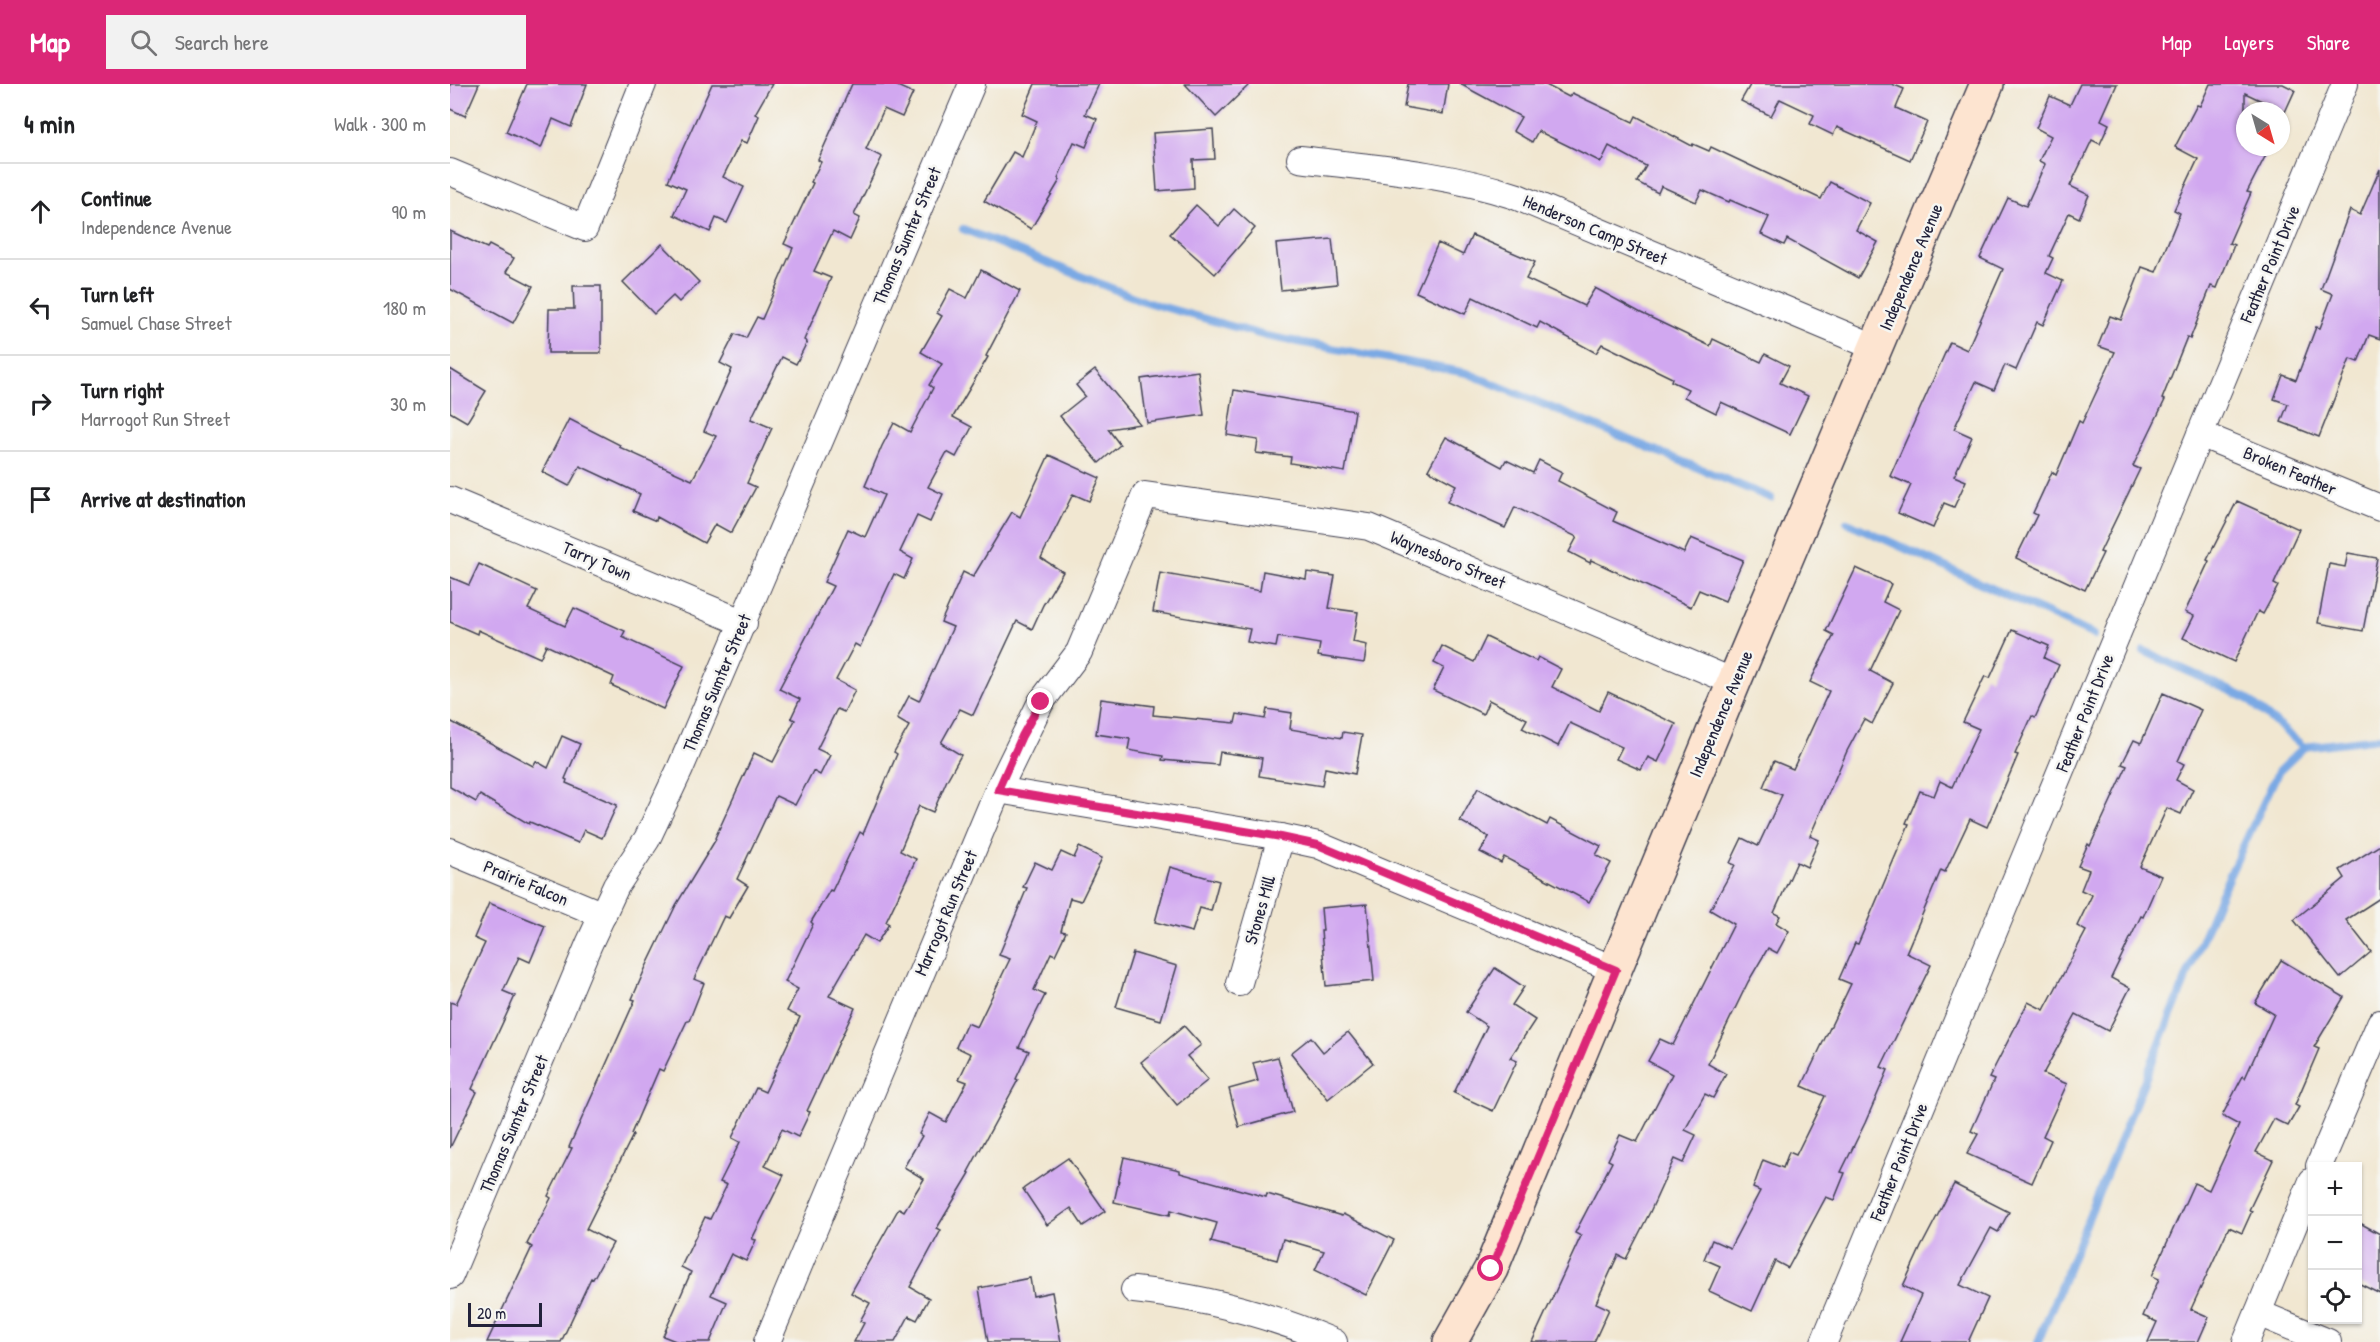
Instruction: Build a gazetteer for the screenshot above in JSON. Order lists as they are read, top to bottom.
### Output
{
  "streets": {
    "street": [
      "Henderson Camp Street",
      "Thomas Sumter Street",
      "Feather Point Drive",
      "Independence Avenue",
      "Broken Feather",
      "Waynesboro Street",
      "Tarry Town",
      "Prairie Falcon",
      "Stones Mill",
      "Marrogot Run Street"
    ]
  },
  "crossings": [
    ["Henderson Camp Street", "Independence Avenue"],
    ["Thomas Sumter Street", "Tarry Town"],
    ["Thomas Sumter Street", "Prairie Falcon"],
    ["Feather Point Drive", "Broken Feather"],
    ["Independence Avenue", "Waynesboro Street"],
    ["Waynesboro Street", "Marrogot Run Street"]
  ],
  "scale_bar": "20 m",
  "north": "bottom right",
  "page": {
    "header": "Map",
    "search": "Search here",
    "nav": ["Map", "Layers", "Share"],
    "heading": ["4 min", "Walk · 300 m"],
    "list": [
      ["Continue", "Independence Avenue", "90 m"],
      ["Turn left", "Samuel Chase Street", "180 m"],
      ["Turn right", "Marrogot Run Street", "30 m"],
      "Arrive at destination"
    ],
    "map_buttons": ["+", "−"],
    "scale": "20 m"
  }
}
